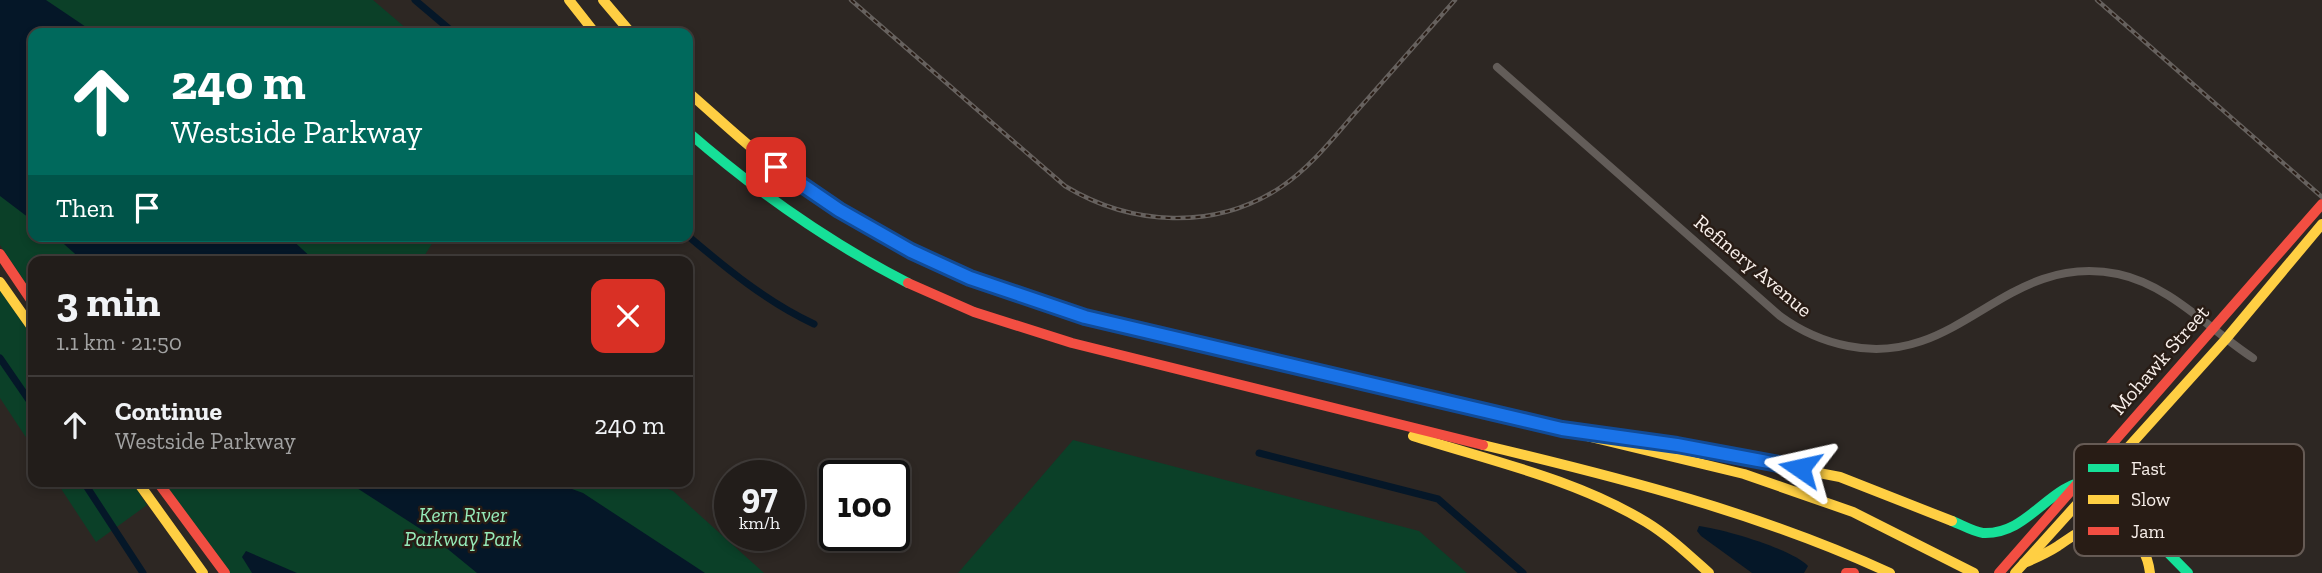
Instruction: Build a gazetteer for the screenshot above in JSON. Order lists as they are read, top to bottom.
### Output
{
  "streets": {
    "main road": ["Mohawk Street"],
    "street": ["Refinery Avenue"]
  },
  "crossings": [
    ["Refinery Avenue", "Mohawk Street"]
  ],
  "parks": ["Kern River Parkway Park"],
  "legend": ["Fast", "Slow", "Jam"],
  "page": {
    "turn": ["240 m", "Westside Parkway"],
    "then": "Then",
    "heading": ["3 min", "1.1 km · 21:50"],
    "list": [
      {
        "name": "Continue",
        "note": "Westside Parkway",
        "value": "240 m"
      }
    ],
    "speed": "97 km/h",
    "limit": "100"
  }
}
